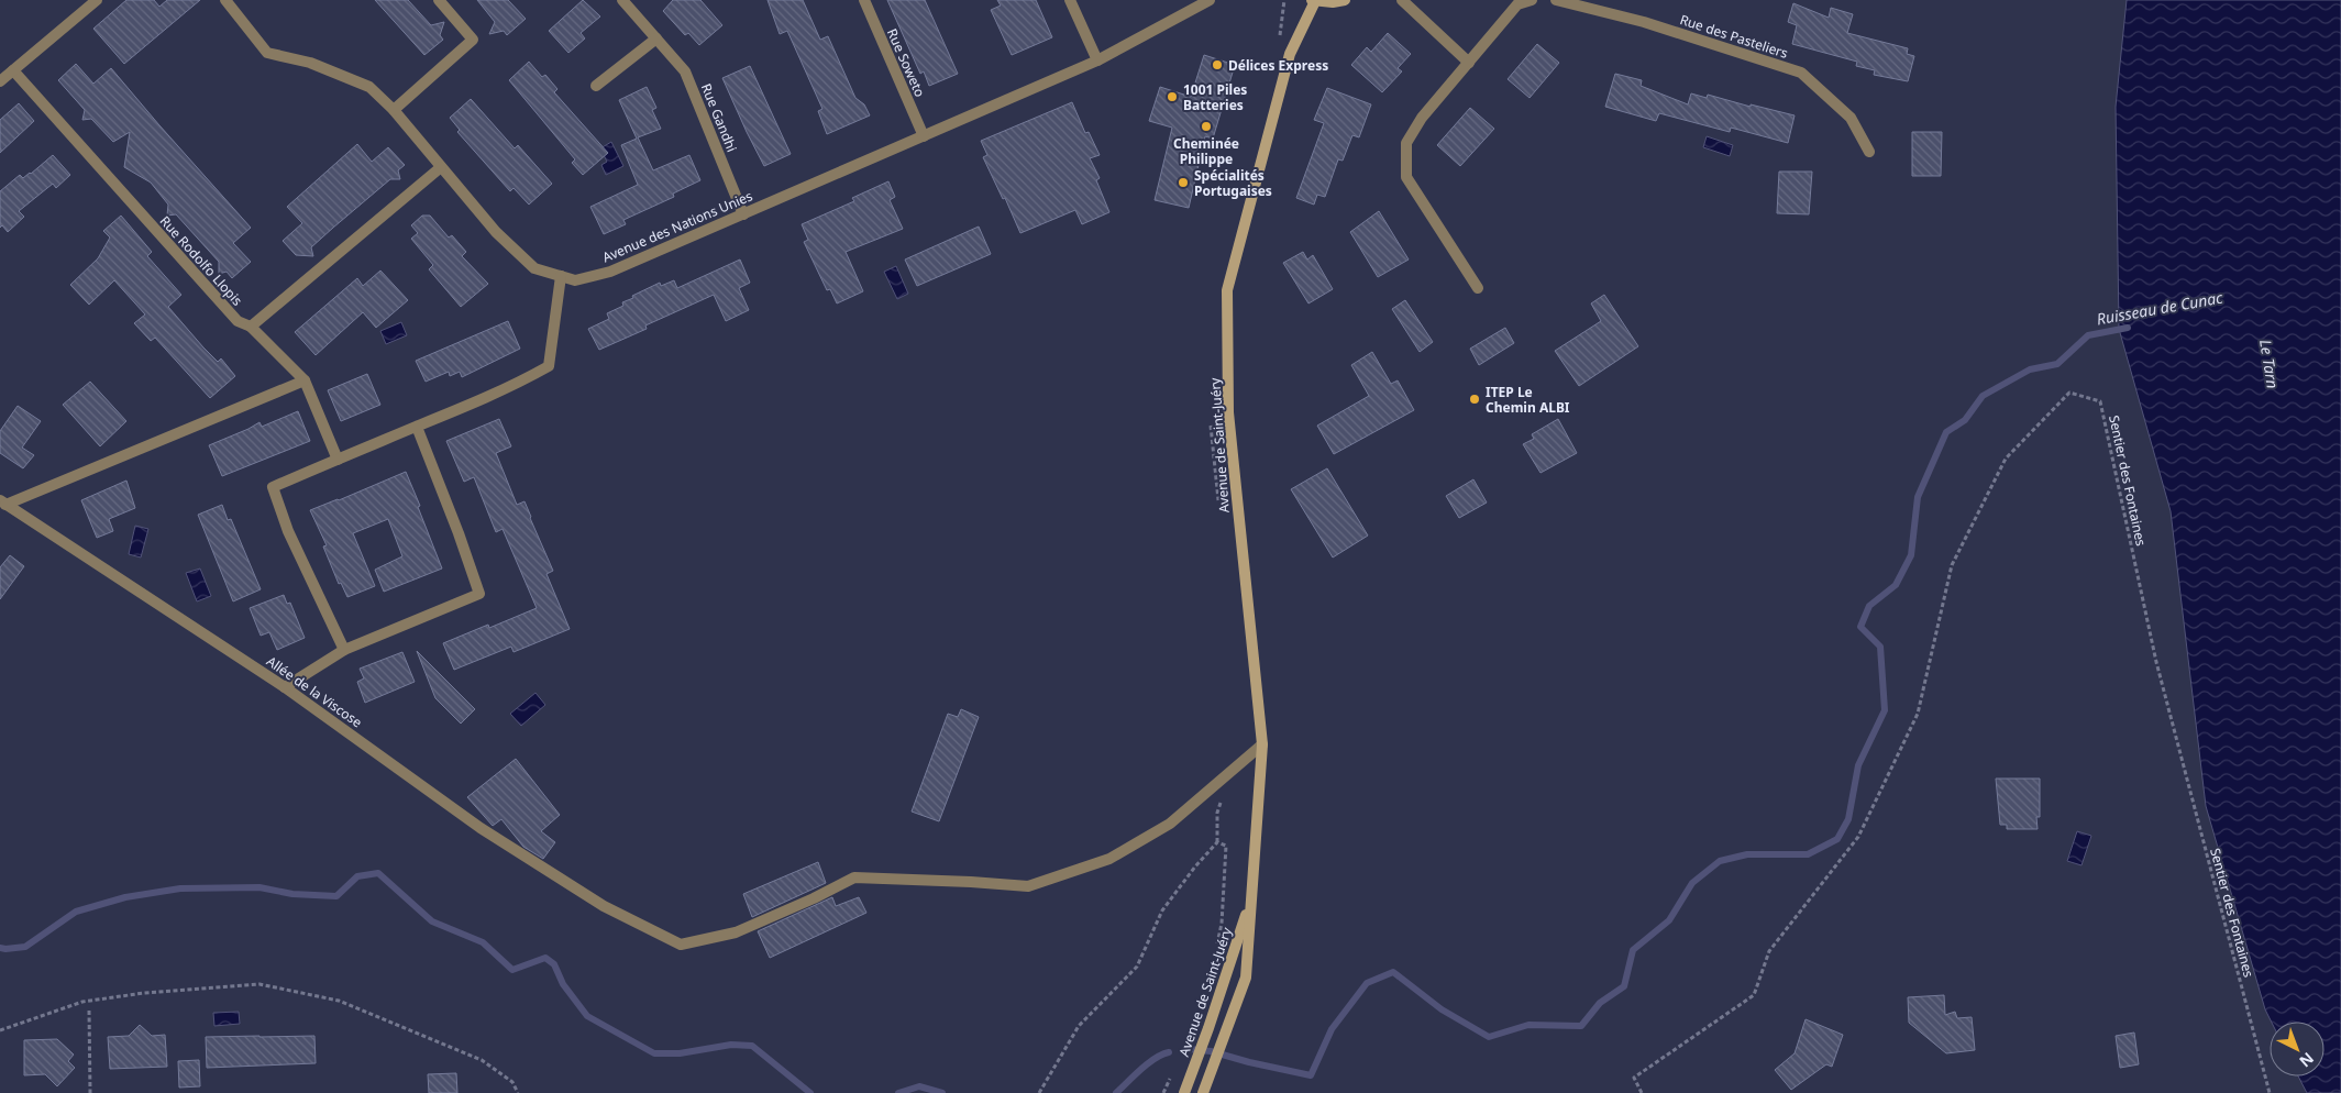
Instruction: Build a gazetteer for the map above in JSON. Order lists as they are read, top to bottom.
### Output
{
  "streets": {
    "main road": ["Avenue de Saint-Juéry"],
    "street": [
      "Rue des Pasteliers",
      "Rue Soweto",
      "Rue Gandhi",
      "Avenue des Nations Unies",
      "Rue Rodolfo Llopis",
      "Allée de la Viscose"
    ],
    "path": ["Sentier des Fontaines"]
  },
  "crossings": [
    ["Rue Soweto", "Avenue des Nations Unies"],
    ["Rue Gandhi", "Avenue des Nations Unies"],
    ["Avenue de Saint-Juéry", "Allée de la Viscose"]
  ],
  "water": ["Ruisseau de Cunac", "Le Tarn"],
  "places": [
    "Délices Express",
    "1001 Piles Batteries",
    "Cheminée Philippe",
    "Spécialités Portugaises",
    "ITEP Le Chemin ALBI"
  ],
  "north": "bottom right"
}
